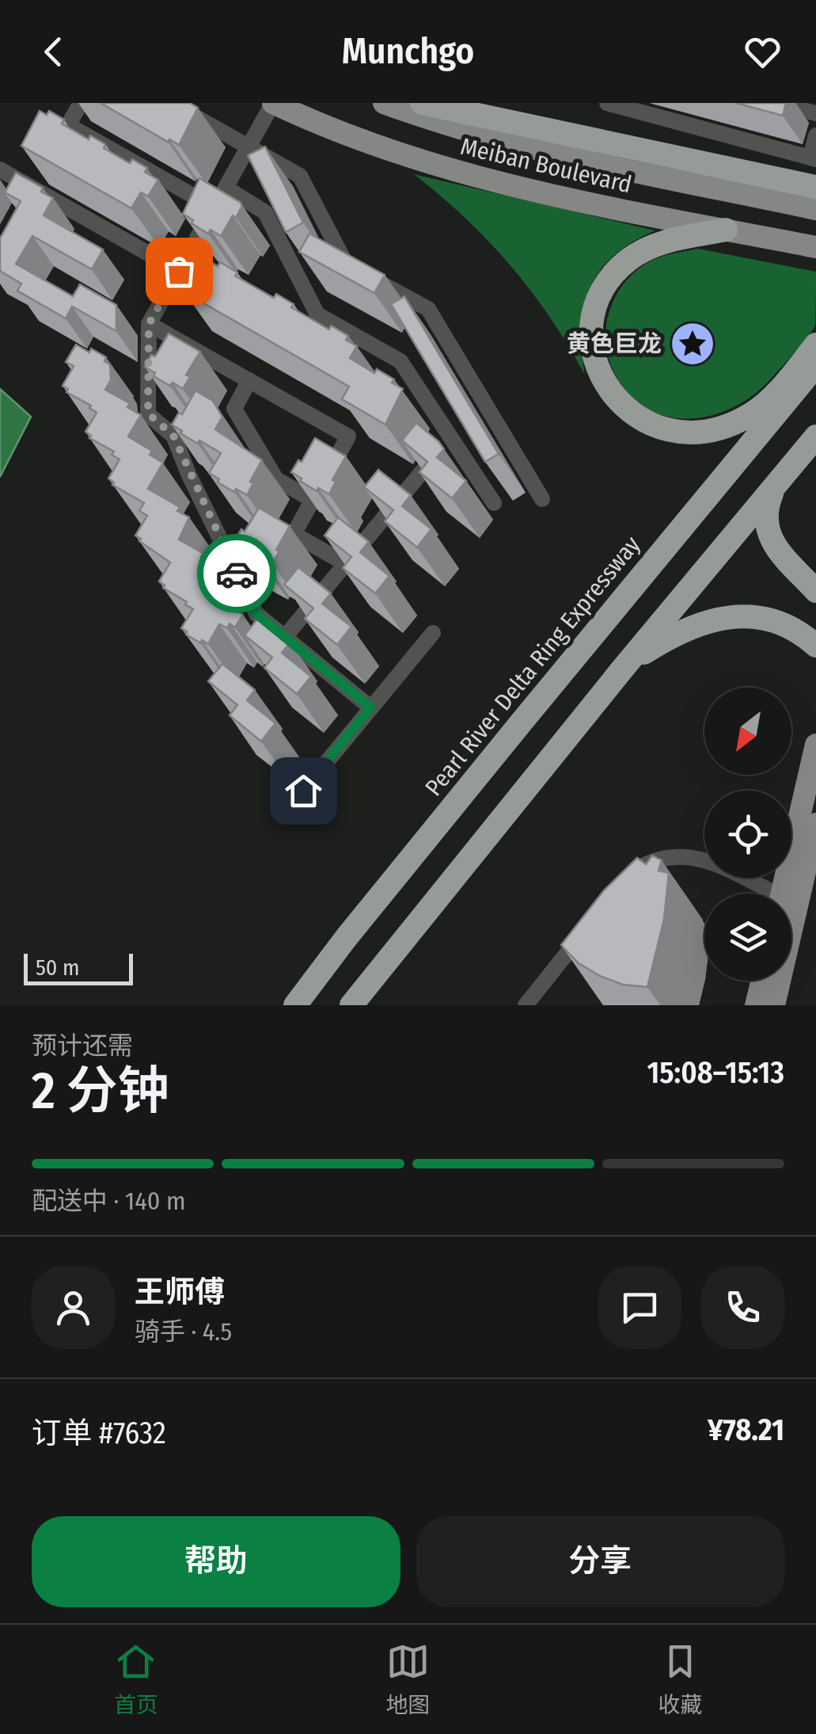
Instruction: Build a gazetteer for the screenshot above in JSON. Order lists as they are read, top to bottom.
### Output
{
  "streets": {
    "highway": ["Pearl River Delta Ring Expressway"],
    "main road": ["Meiban Boulevard"]
  },
  "places": {
    "place": ["黄色巨龙"]
  },
  "scale_bar": "50 m",
  "north": "bottom left",
  "page": {
    "header": "Munchgo",
    "scale": "50 m",
    "heading": ["2 分钟", "预计还需", "15:08–15:13"],
    "panel": [
      "王师傅",
      "骑手 · 4.5",
      "订单 #7632",
      "¥78.21"
    ],
    "bar": "配送中 · 140 m",
    "buttons": ["帮助", "分享"],
    "tabs": ["首页", "地图", "收藏"]
  }
}
